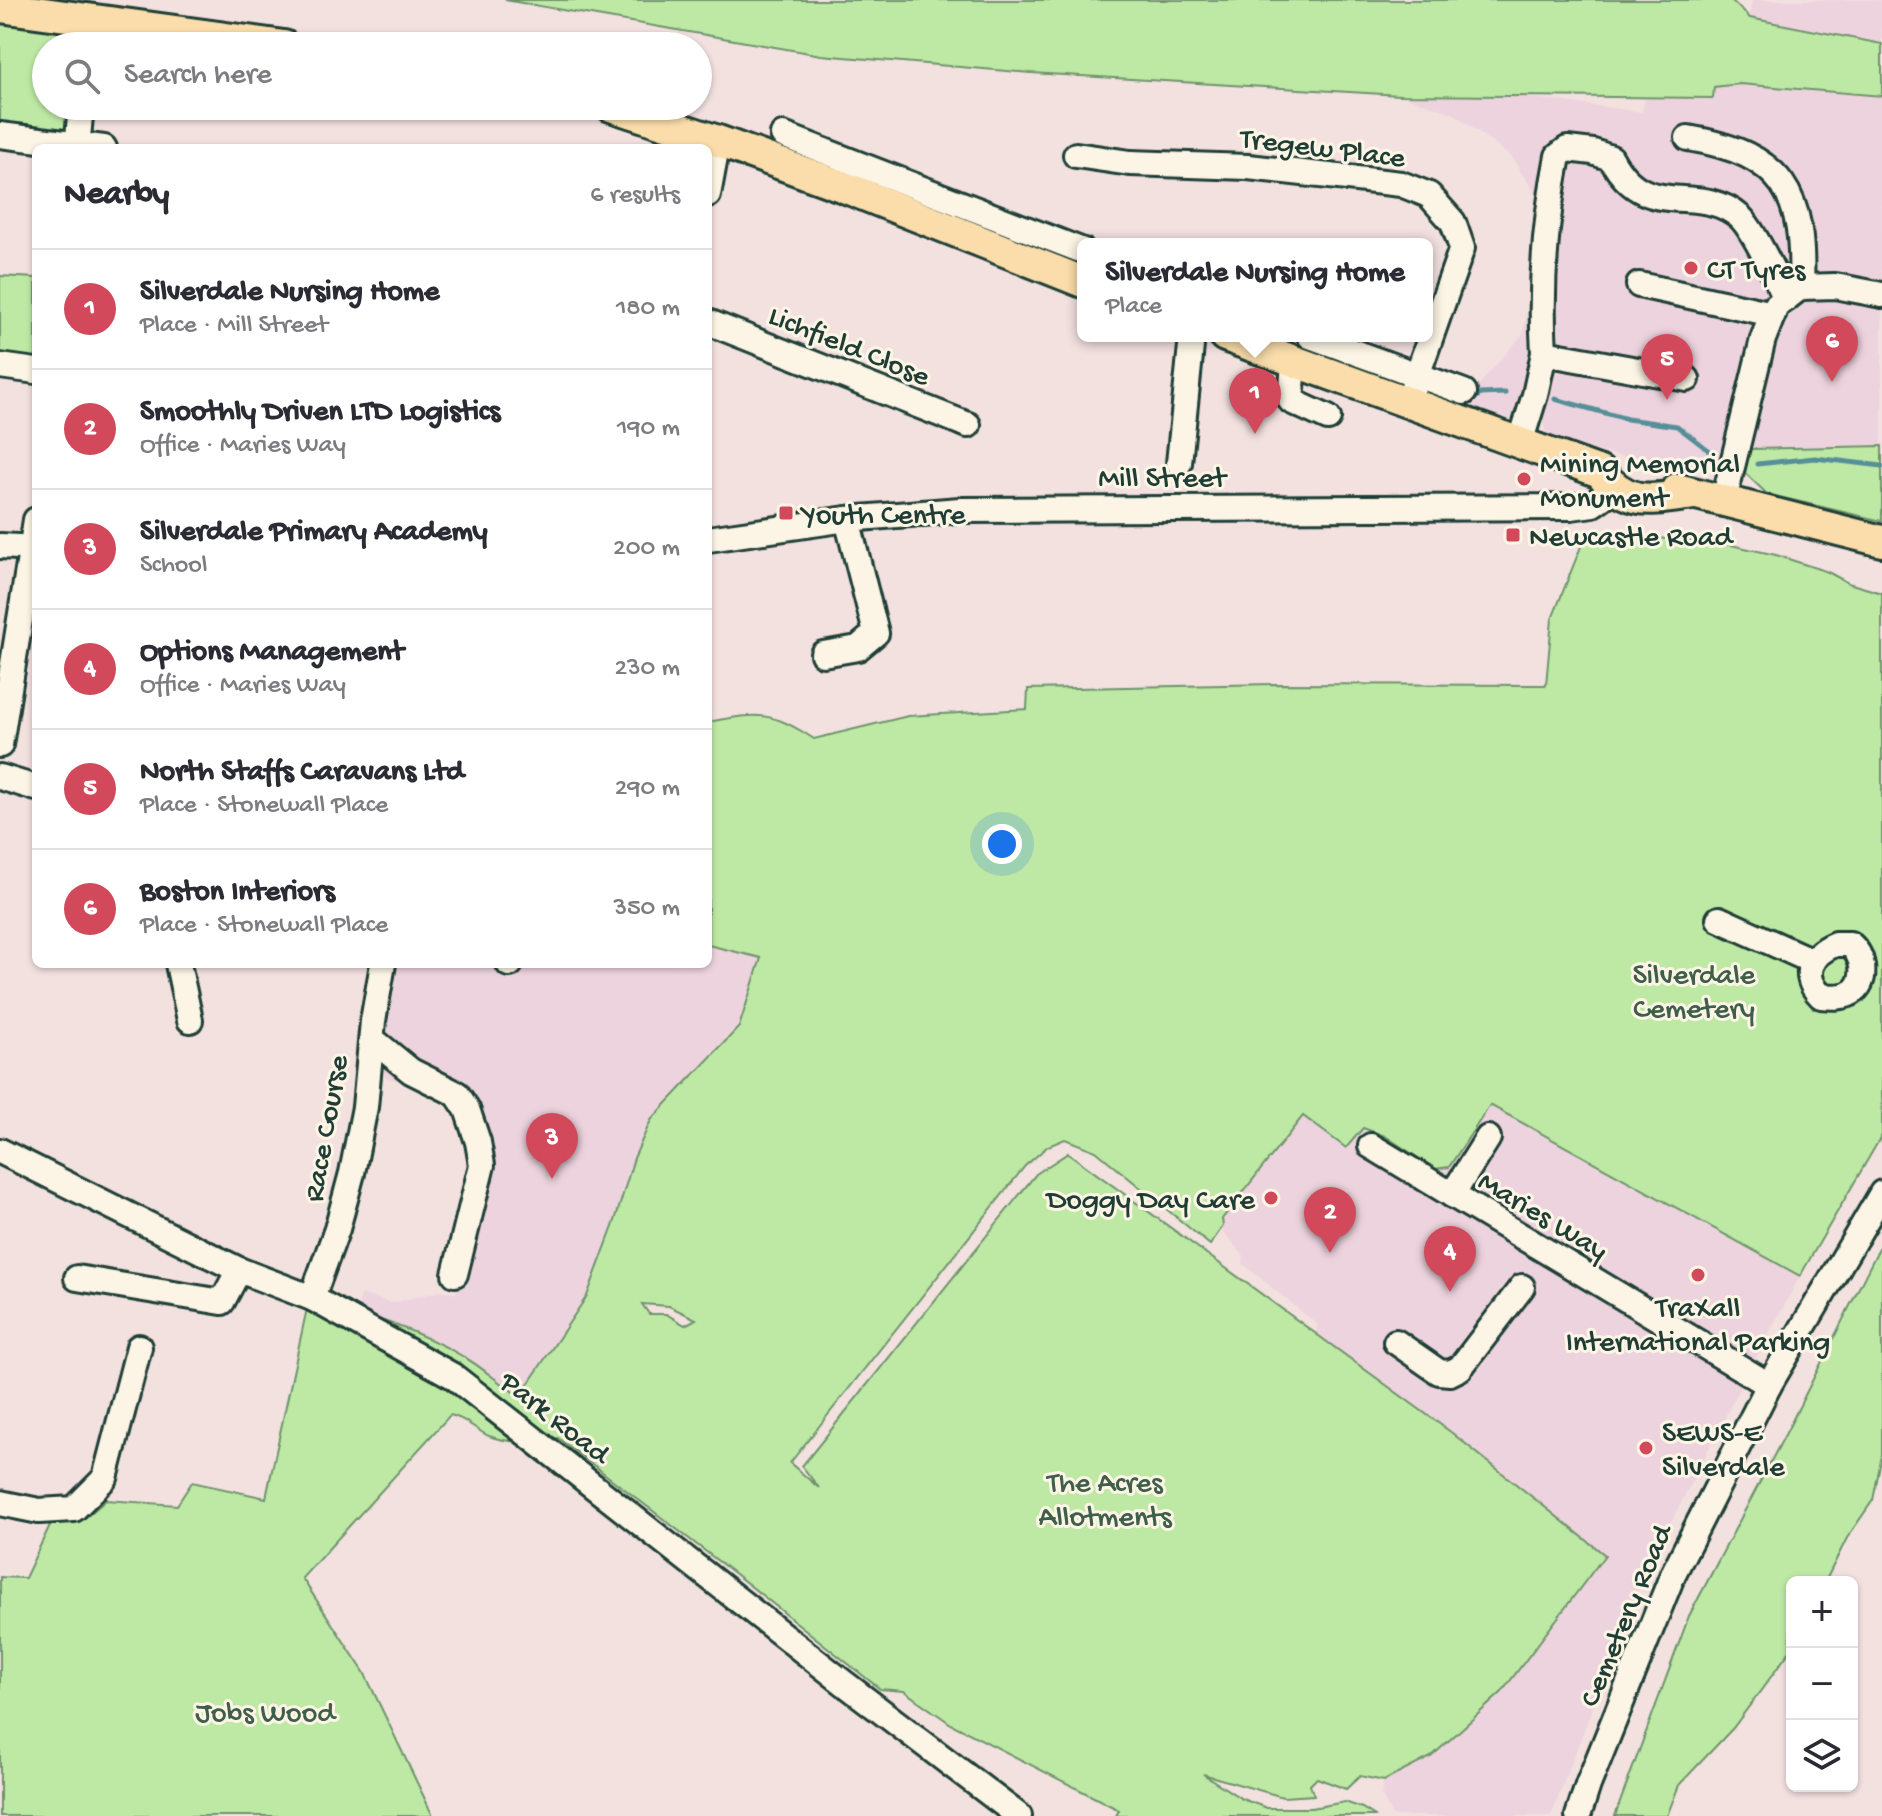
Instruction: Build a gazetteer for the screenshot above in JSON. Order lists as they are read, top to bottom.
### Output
{
  "streets": {
    "street": [
      "Tregew Place",
      "Lichfield Close",
      "Mill Street",
      "Race Course",
      "Maries Way",
      "Park Road",
      "Cemetery Road"
    ]
  },
  "crossings": [
    ["Race Course", "Park Road"],
    ["Maries Way", "Cemetery Road"]
  ],
  "parks": ["Silverdale Cemetery", "The Acres Allotments", "Jobs Wood"],
  "places": {
    "other": [
      "CT Tyres",
      "Mining Memorial Monument",
      "Doggy Day Care",
      "TraXall International Parking",
      "SEWS-E Silverdale"
    ],
    "transit": ["Youth Centre", "Newcastle Road"]
  },
  "page": {
    "search": "Search here",
    "heading": ["Nearby", "6 results"],
    "popup": ["Silverdale Nursing Home", "Place"],
    "list": [
      {
        "mark": "1",
        "name": "Silverdale Nursing Home",
        "note": "Place · Mill Street",
        "value": "180 m"
      },
      {
        "mark": "2",
        "name": "Smoothly Driven LTD Logistics",
        "note": "Office · Maries Way",
        "value": "190 m"
      },
      {
        "mark": "3",
        "name": "Silverdale Primary Academy",
        "note": "School",
        "value": "200 m"
      },
      {
        "mark": "4",
        "name": "Options Management",
        "note": "Office · Maries Way",
        "value": "230 m"
      },
      {
        "mark": "5",
        "name": "North Staffs Caravans Ltd",
        "note": "Place · Stonewall Place",
        "value": "290 m"
      },
      {
        "mark": "6",
        "name": "Boston Interiors",
        "note": "Place · Stonewall Place",
        "value": "350 m"
      }
    ],
    "pins": [
      "6",
      "5",
      "1",
      "3",
      "2",
      "4"
    ],
    "map_buttons": ["+", "−"]
  }
}
